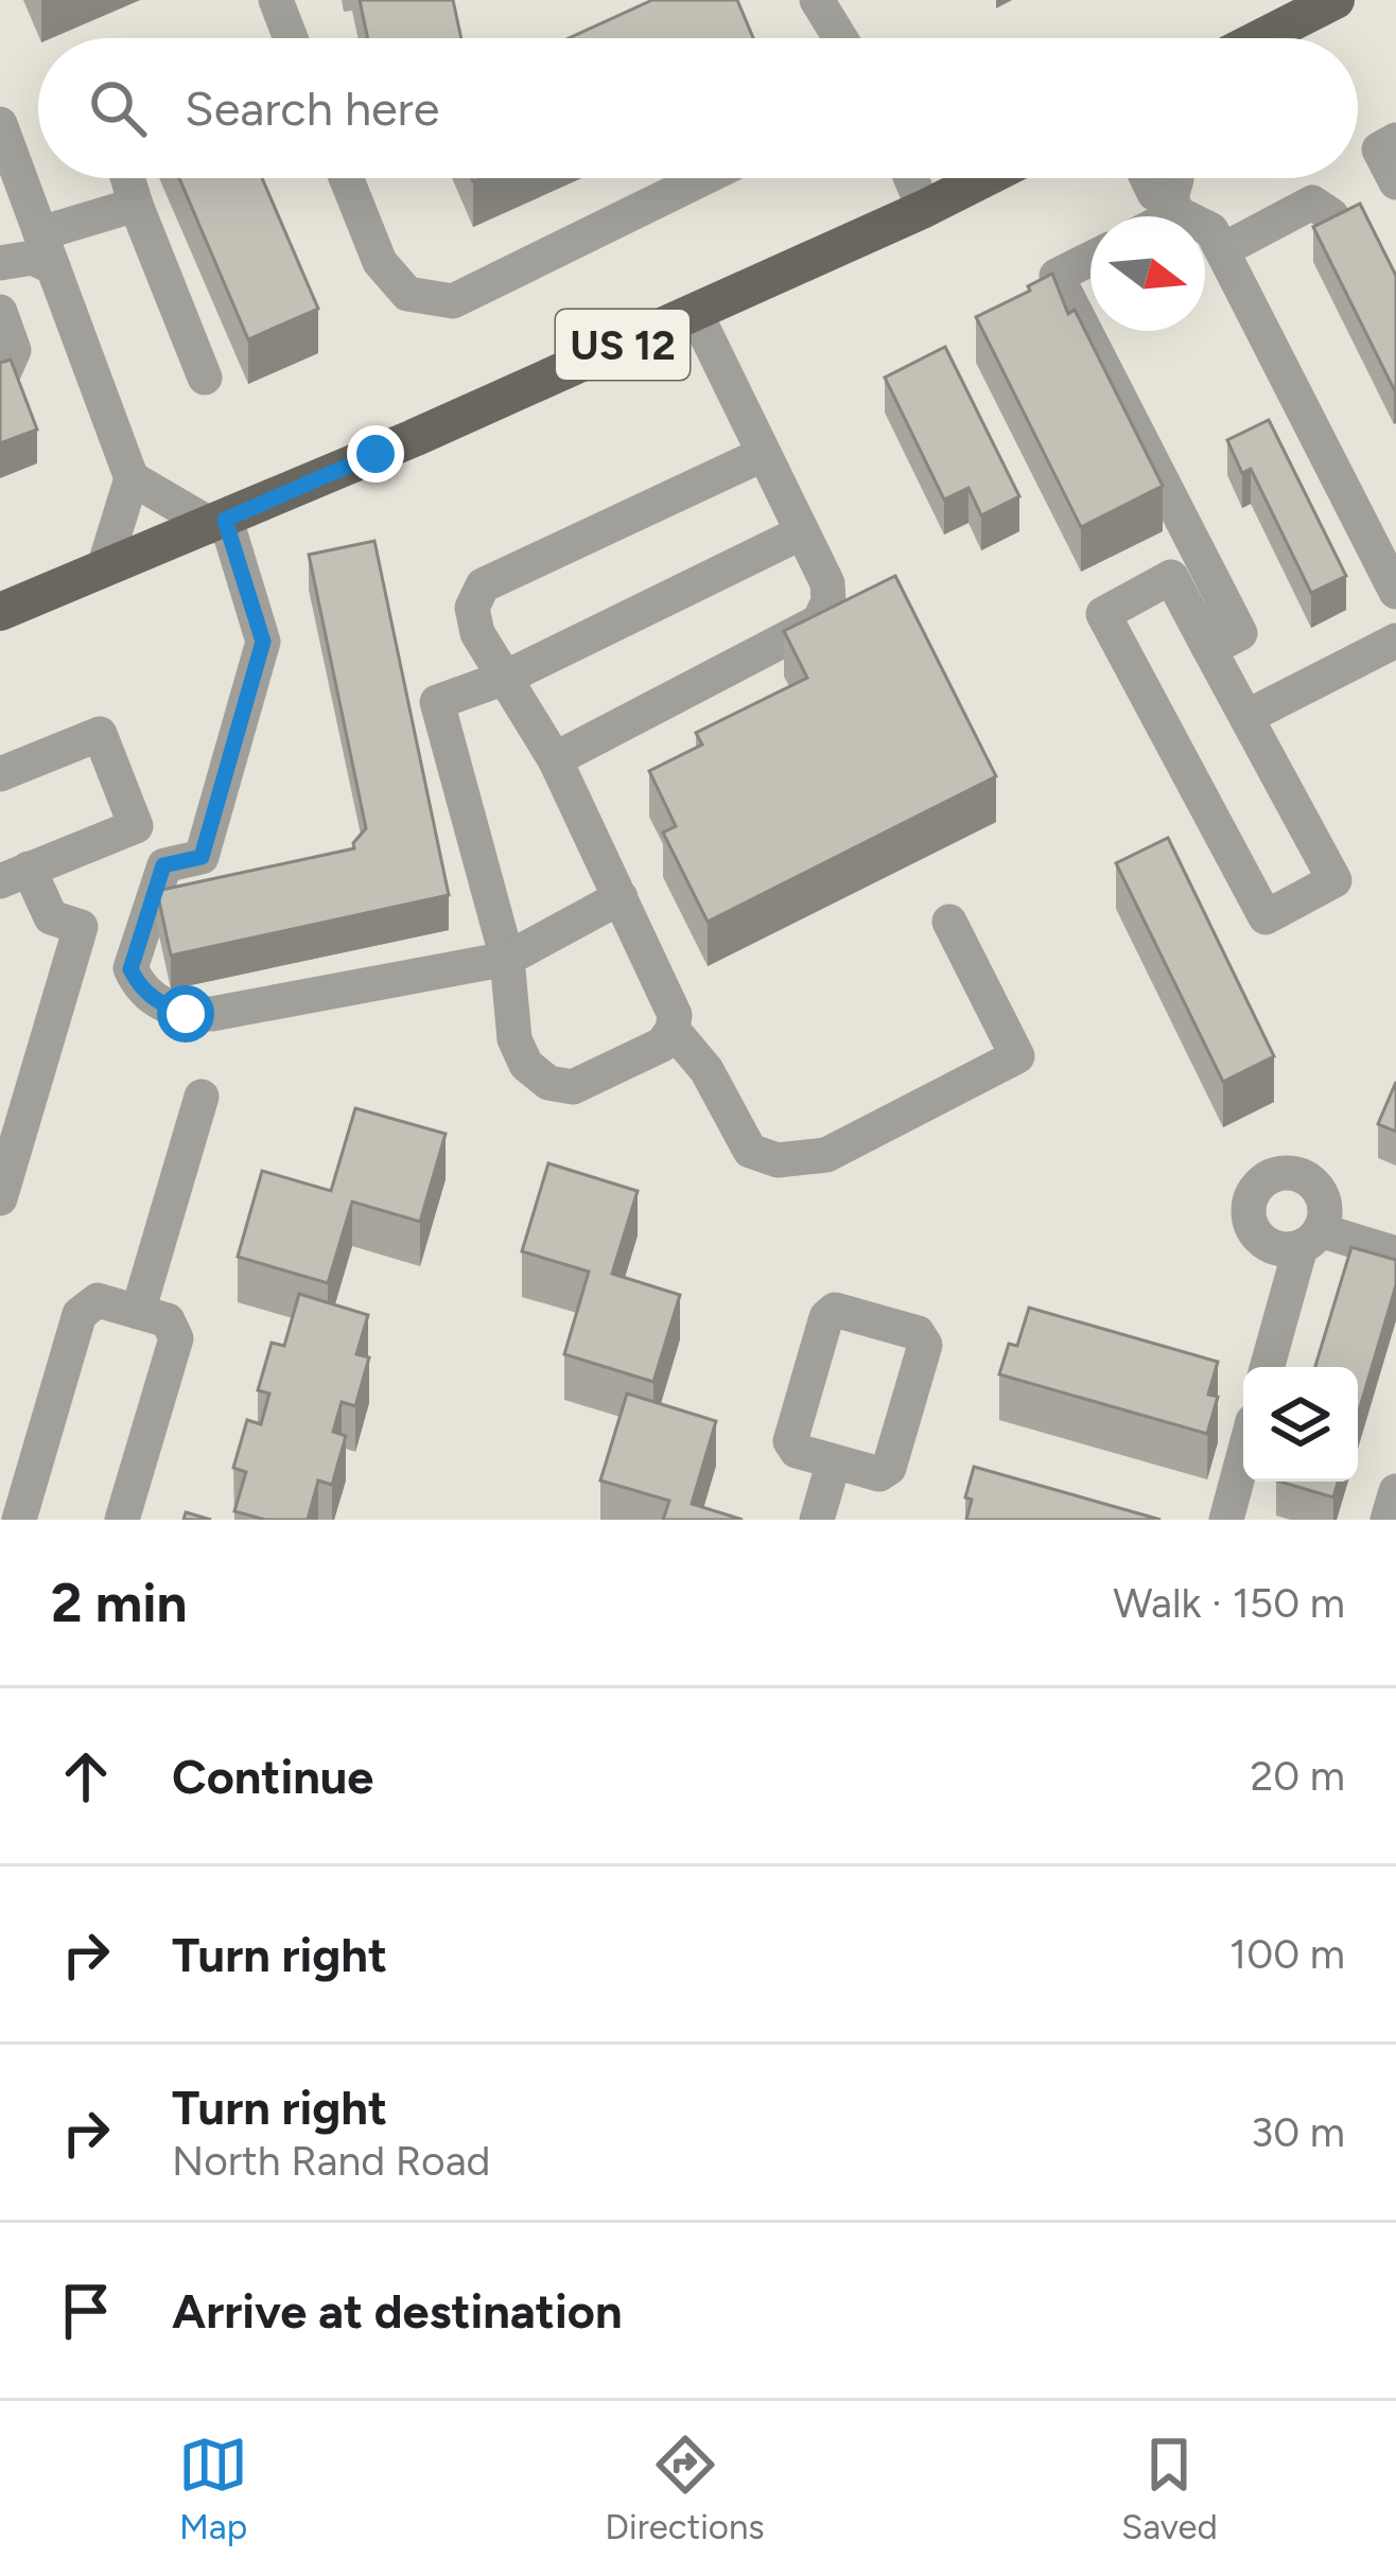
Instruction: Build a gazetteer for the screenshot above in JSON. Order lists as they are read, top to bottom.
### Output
{
  "streets": {
    "main road": ["US 12"]
  },
  "north": "right",
  "page": {
    "search": "Search here",
    "heading": ["2 min", "Walk · 150 m"],
    "list": [
      ["Continue", "20 m"],
      ["Turn right", "100 m"],
      ["Turn right", "North Rand Road", "30 m"],
      "Arrive at destination"
    ],
    "nav": ["Map", "Directions", "Saved"]
  }
}
